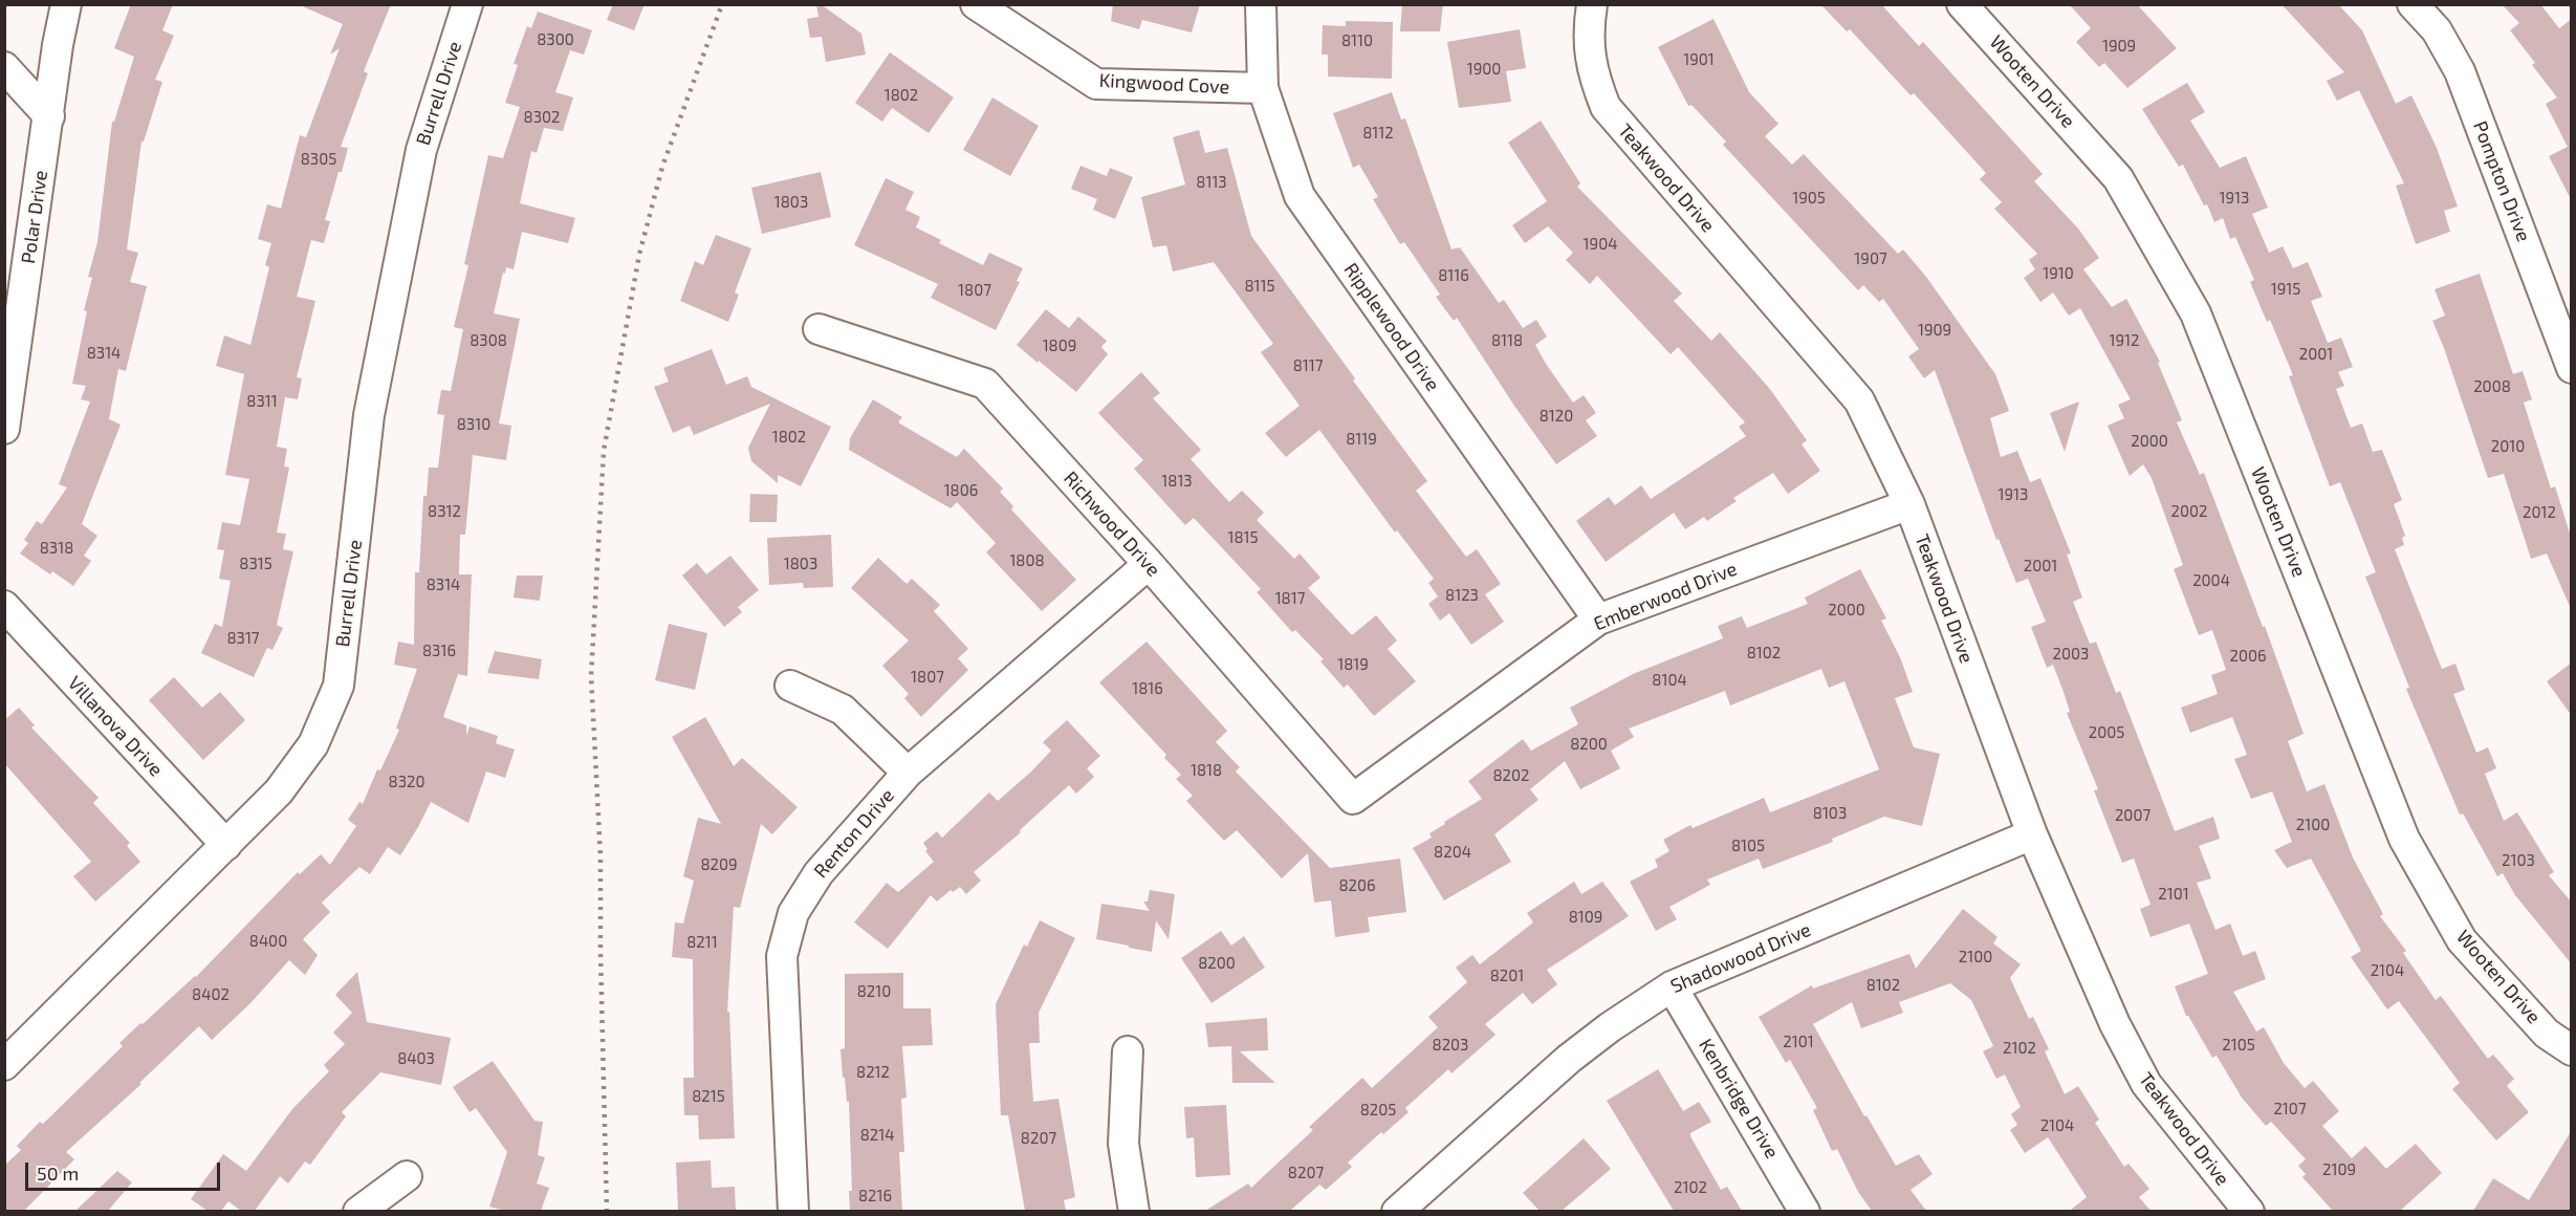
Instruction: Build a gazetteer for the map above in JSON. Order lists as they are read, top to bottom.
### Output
{
  "streets": {
    "street": [
      "Wooten Drive",
      "Kingwood Cove",
      "Burrell Drive",
      "Teakwood Drive",
      "Pompton Drive",
      "Polar Drive",
      "Ripplewood Drive",
      "Richwood Drive",
      "Emberwood Drive",
      "Villanova Drive",
      "Renton Drive",
      "Shadowood Drive",
      "Kenbridge Drive"
    ]
  },
  "crossings": [
    ["Kingwood Cove", "Ripplewood Drive"],
    ["Burrell Drive", "Villanova Drive"],
    ["Teakwood Drive", "Emberwood Drive"],
    ["Teakwood Drive", "Shadowood Drive"],
    ["Ripplewood Drive", "Emberwood Drive"],
    ["Richwood Drive", "Emberwood Drive"],
    ["Richwood Drive", "Renton Drive"],
    ["Shadowood Drive", "Kenbridge Drive"]
  ],
  "house_numbers": [
    "8300",
    "8110",
    "1909",
    "1901",
    "1900",
    "1802",
    "8302",
    "8112",
    "8305",
    "8113",
    "1905",
    "1913",
    "1803",
    "1904",
    "1907",
    "1910",
    "8116",
    "8115",
    "1915",
    "1807",
    "1909",
    "8308",
    "8118",
    "1912",
    "1809",
    "8314",
    "2001",
    "8117",
    "2008",
    "8311",
    "8120",
    "8310",
    "1802",
    "8119",
    "2000",
    "2010",
    "1813",
    "1806",
    "1913",
    "8312",
    "2002",
    "2012",
    "1815",
    "8318",
    "1808",
    "8315",
    "1803",
    "2001",
    "2004",
    "8314",
    "8123",
    "1817",
    "2000",
    "8317",
    "8316",
    "8102",
    "2003",
    "2006",
    "1819",
    "1807",
    "8104",
    "1816",
    "2005",
    "8200",
    "1818",
    "8202",
    "8320",
    "8103",
    "2007",
    "2100",
    "8105",
    "8204",
    "2103",
    "8209",
    "8206",
    "2101",
    "8109",
    "8400",
    "8211",
    "2100",
    "8200",
    "2104",
    "8201",
    "8102",
    "8210",
    "8402",
    "2101",
    "8203",
    "2105",
    "2102",
    "8403",
    "8212",
    "8215",
    "2107",
    "8205",
    "2104",
    "8214",
    "8207",
    "2109",
    "8207",
    "2102",
    "8216"
  ],
  "scale_bar": "50 m"
}
